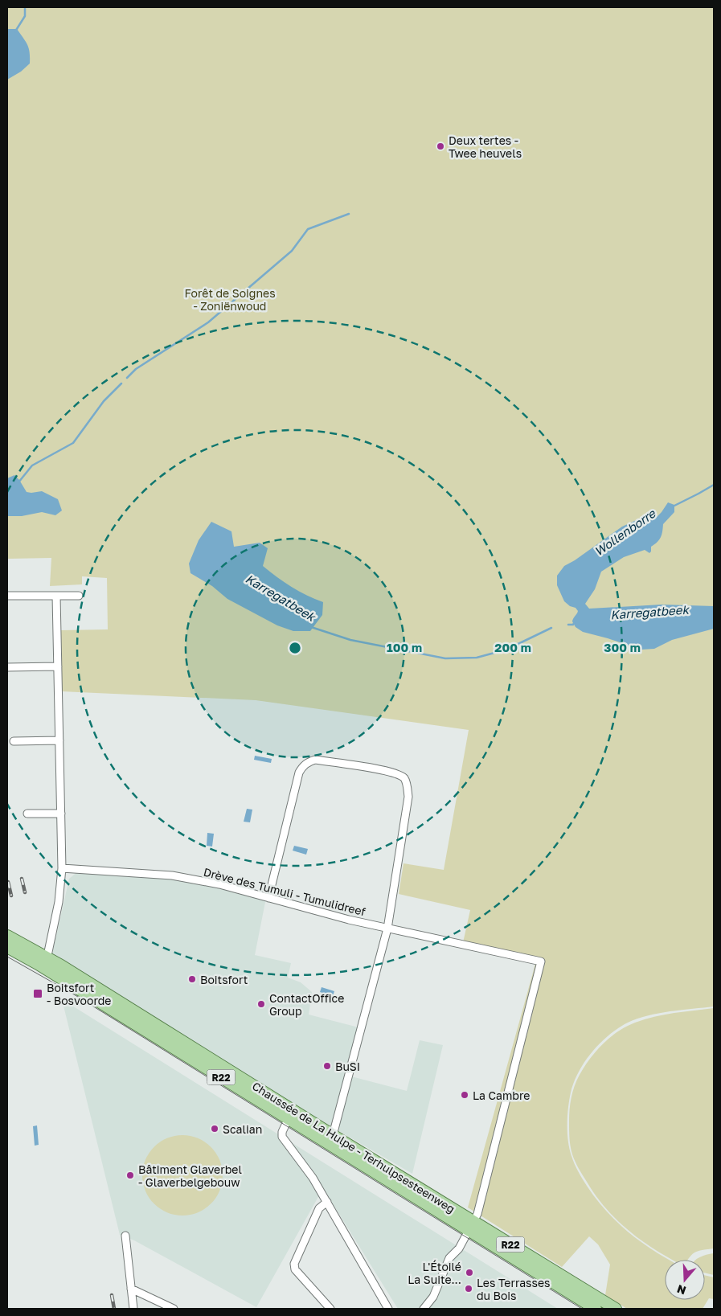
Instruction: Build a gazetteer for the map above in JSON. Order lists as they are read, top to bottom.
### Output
{
  "streets": {
    "main road": ["R22", "Chaussée de La Hulpe - Terhulpsesteenweg"],
    "street": ["Drève des Tumuli - Tumulidreef"]
  },
  "crossings": [
    ["Drève des Tumuli - Tumulidreef", "R22"],
    ["Drève des Tumuli - Tumulidreef", "Chaussée de La Hulpe - Terhulpsesteenweg"],
    ["R22", "Chaussée de La Hulpe - Terhulpsesteenweg"]
  ],
  "water": ["Wollenborre", "Karregatbeek"],
  "parks": ["Forêt de Soignes - Zoniënwoud"],
  "places": {
    "other": [
      "Deux tertes - Twee heuvels",
      "Boitsfort",
      "ContactOffice Group",
      "BuSI",
      "La Cambre",
      "Scalian",
      "Bâtiment Glaverbel - Glaverbelgebouw",
      "L'Étoilé La Suite...",
      "Les Terrasses du Bois"
    ],
    "transit": ["Boitsfort - Bosvoorde"]
  },
  "north": "bottom",
  "rings": ["100 m", "200 m", "300 m"]
}
